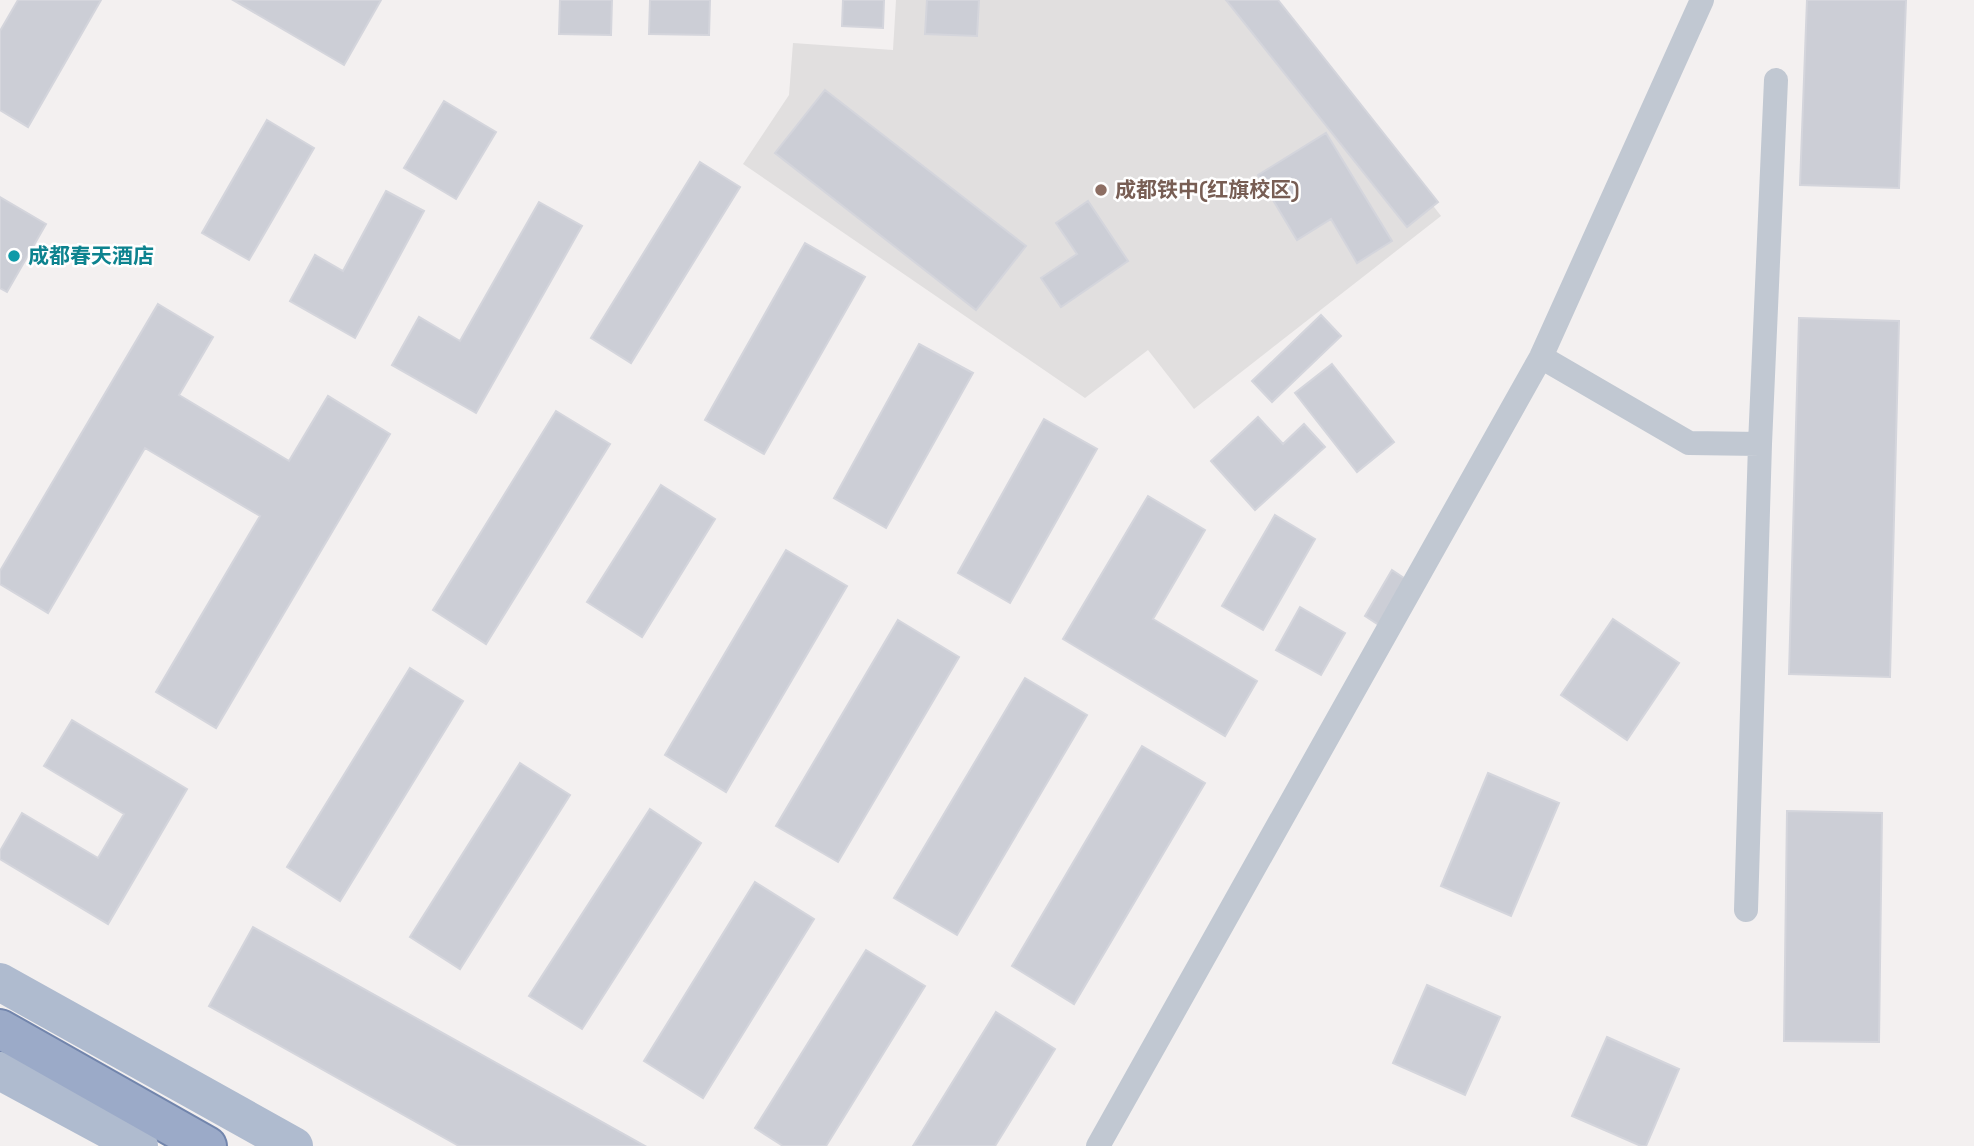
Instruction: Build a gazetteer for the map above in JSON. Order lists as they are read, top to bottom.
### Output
{
  "places": ["成都铁中(红旗校区)", "成都春天酒店"]
}
